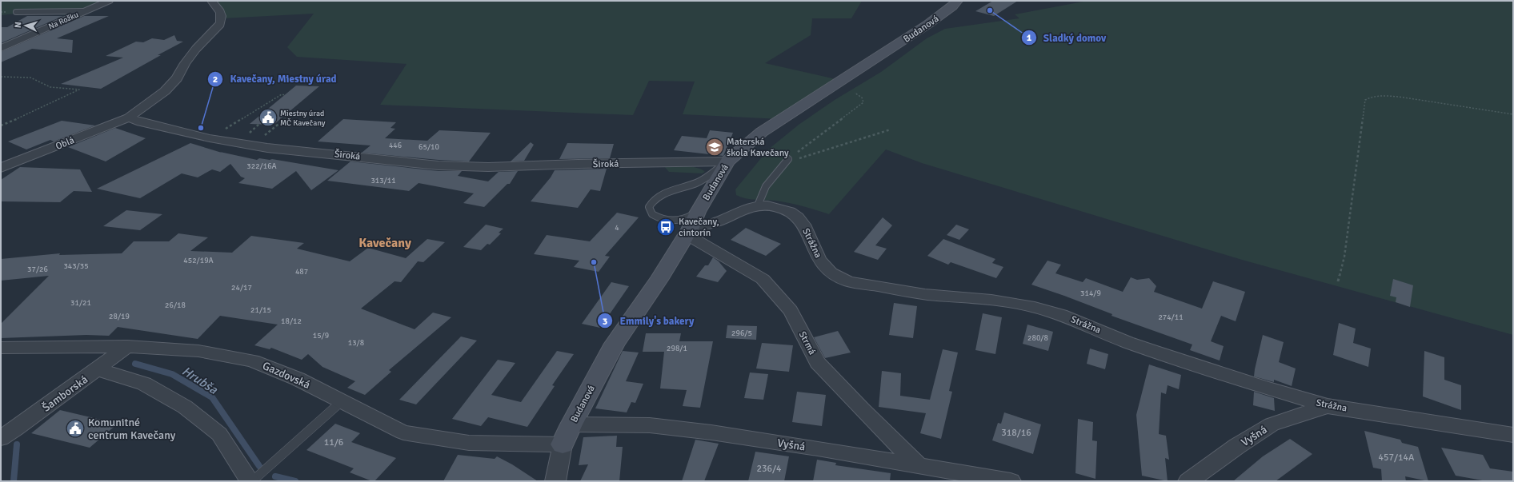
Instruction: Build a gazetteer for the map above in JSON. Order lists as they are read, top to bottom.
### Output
{
  "streets": {
    "street": [
      "Na Rožku",
      "Budanová",
      "Oblá",
      "Široká",
      "Strážna",
      "Strmá",
      "Gazdovská",
      "Šamborská",
      "Vyšná"
    ]
  },
  "crossings": [
    ["Budanová", "Široká"],
    ["Budanová", "Strážna"],
    ["Budanová", "Strmá"],
    ["Budanová", "Gazdovská"],
    ["Budanová", "Vyšná"],
    ["Oblá", "Široká"],
    ["Strážna", "Strmá"],
    ["Strážna", "Vyšná"],
    ["Strmá", "Vyšná"],
    ["Gazdovská", "Šamborská"]
  ],
  "districts": ["Kavečany"],
  "water": ["Hrubša"],
  "places": {
    "other": ["Sladký domov", "Kavečany, Miestny úrad", "Emmily's bakery"],
    "public building": ["Miestny úrad MČ Kavečany", "Komunitné centrum Kavečany"],
    "school or university": ["Materská škola Kavečany"],
    "bus stop": ["Kavečany, cintorín"]
  },
  "house_numbers": [
    "446",
    "65/10",
    "322/16A",
    "313/11",
    "4",
    "452/19A",
    "343/35",
    "37/26",
    "487",
    "24/17",
    "314/9",
    "31/21",
    "26/18",
    "21/15",
    "28/19",
    "274/11",
    "18/12",
    "296/5",
    "15/9",
    "280/8",
    "13/8",
    "298/1",
    "318/16",
    "11/6",
    "457/14A",
    "236/4"
  ],
  "north": "left"
}
